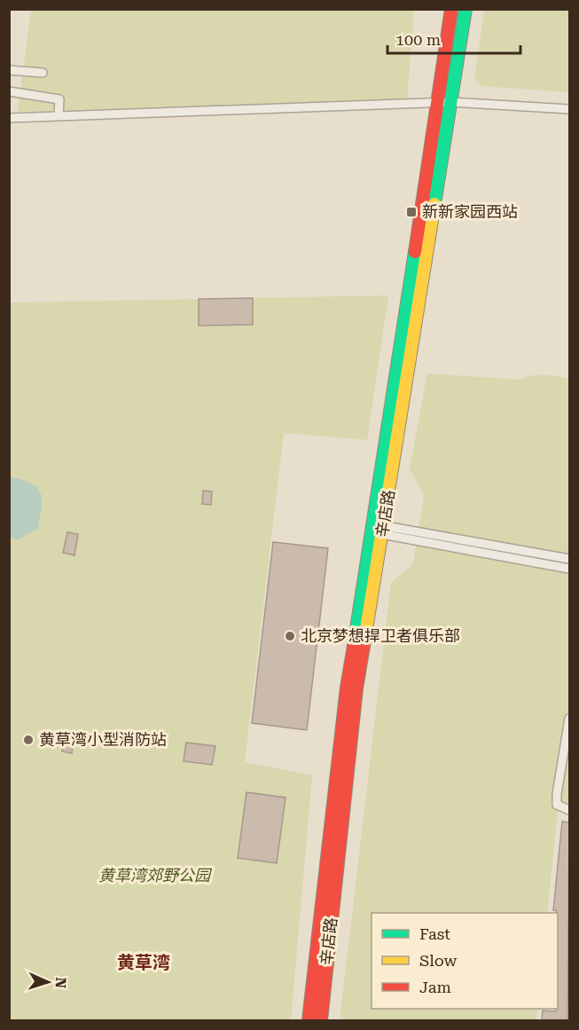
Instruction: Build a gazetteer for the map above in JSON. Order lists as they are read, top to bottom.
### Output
{
  "streets": {
    "main road": ["辛店路"]
  },
  "districts": ["黄草湾"],
  "parks": ["黄草湾郊野公园"],
  "places": {
    "transit": ["新新家园西站"],
    "other": ["北京梦想捍卫者俱乐部", "黄草湾小型消防站"]
  },
  "legend": ["Fast", "Slow", "Jam"],
  "scale_bar": "100 m",
  "north": "right"
}
